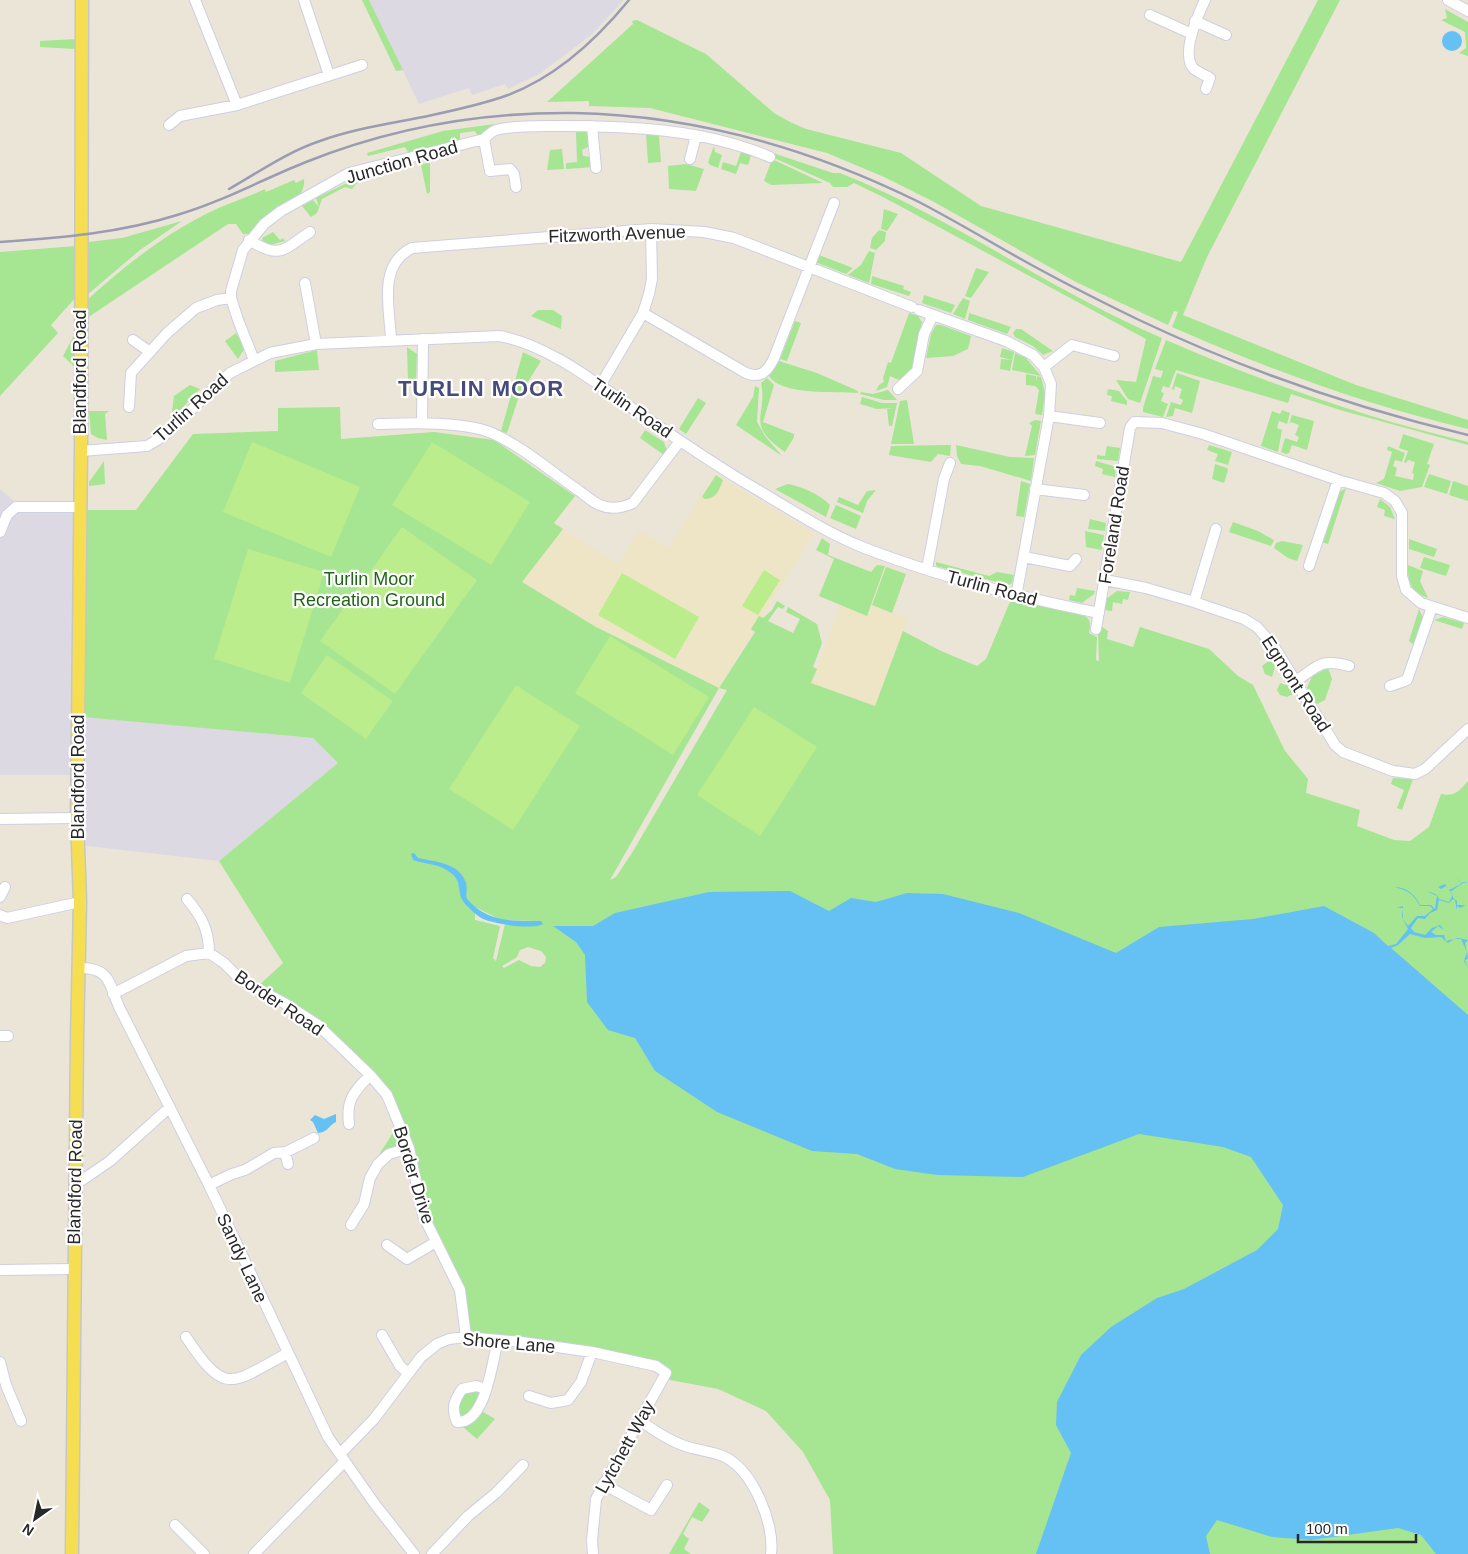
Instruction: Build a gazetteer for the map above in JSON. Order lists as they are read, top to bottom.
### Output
{
  "streets": {
    "main road": ["Blandford Road"],
    "street": [
      "Junction Road",
      "Fitzworth Avenue",
      "Turlin Road",
      "Foreland Road",
      "Egmont Road",
      "Border Road",
      "Border Drive",
      "Sandy Lane",
      "Shore Lane",
      "Lytchett Way"
    ]
  },
  "crossings": [
    ["Fitzworth Avenue", "Turlin Road"],
    ["Blandford Road", "Turlin Road"],
    ["Blandford Road", "Sandy Lane"],
    ["Turlin Road", "Foreland Road"],
    ["Foreland Road", "Egmont Road"],
    ["Border Road", "Border Drive"],
    ["Border Drive", "Shore Lane"],
    ["Sandy Lane", "Shore Lane"],
    ["Shore Lane", "Lytchett Way"]
  ],
  "districts": ["TURLIN MOOR"],
  "parks": ["Turlin Moor Recreation Ground"],
  "scale_bar": "100 m",
  "north": "bottom left"
}
